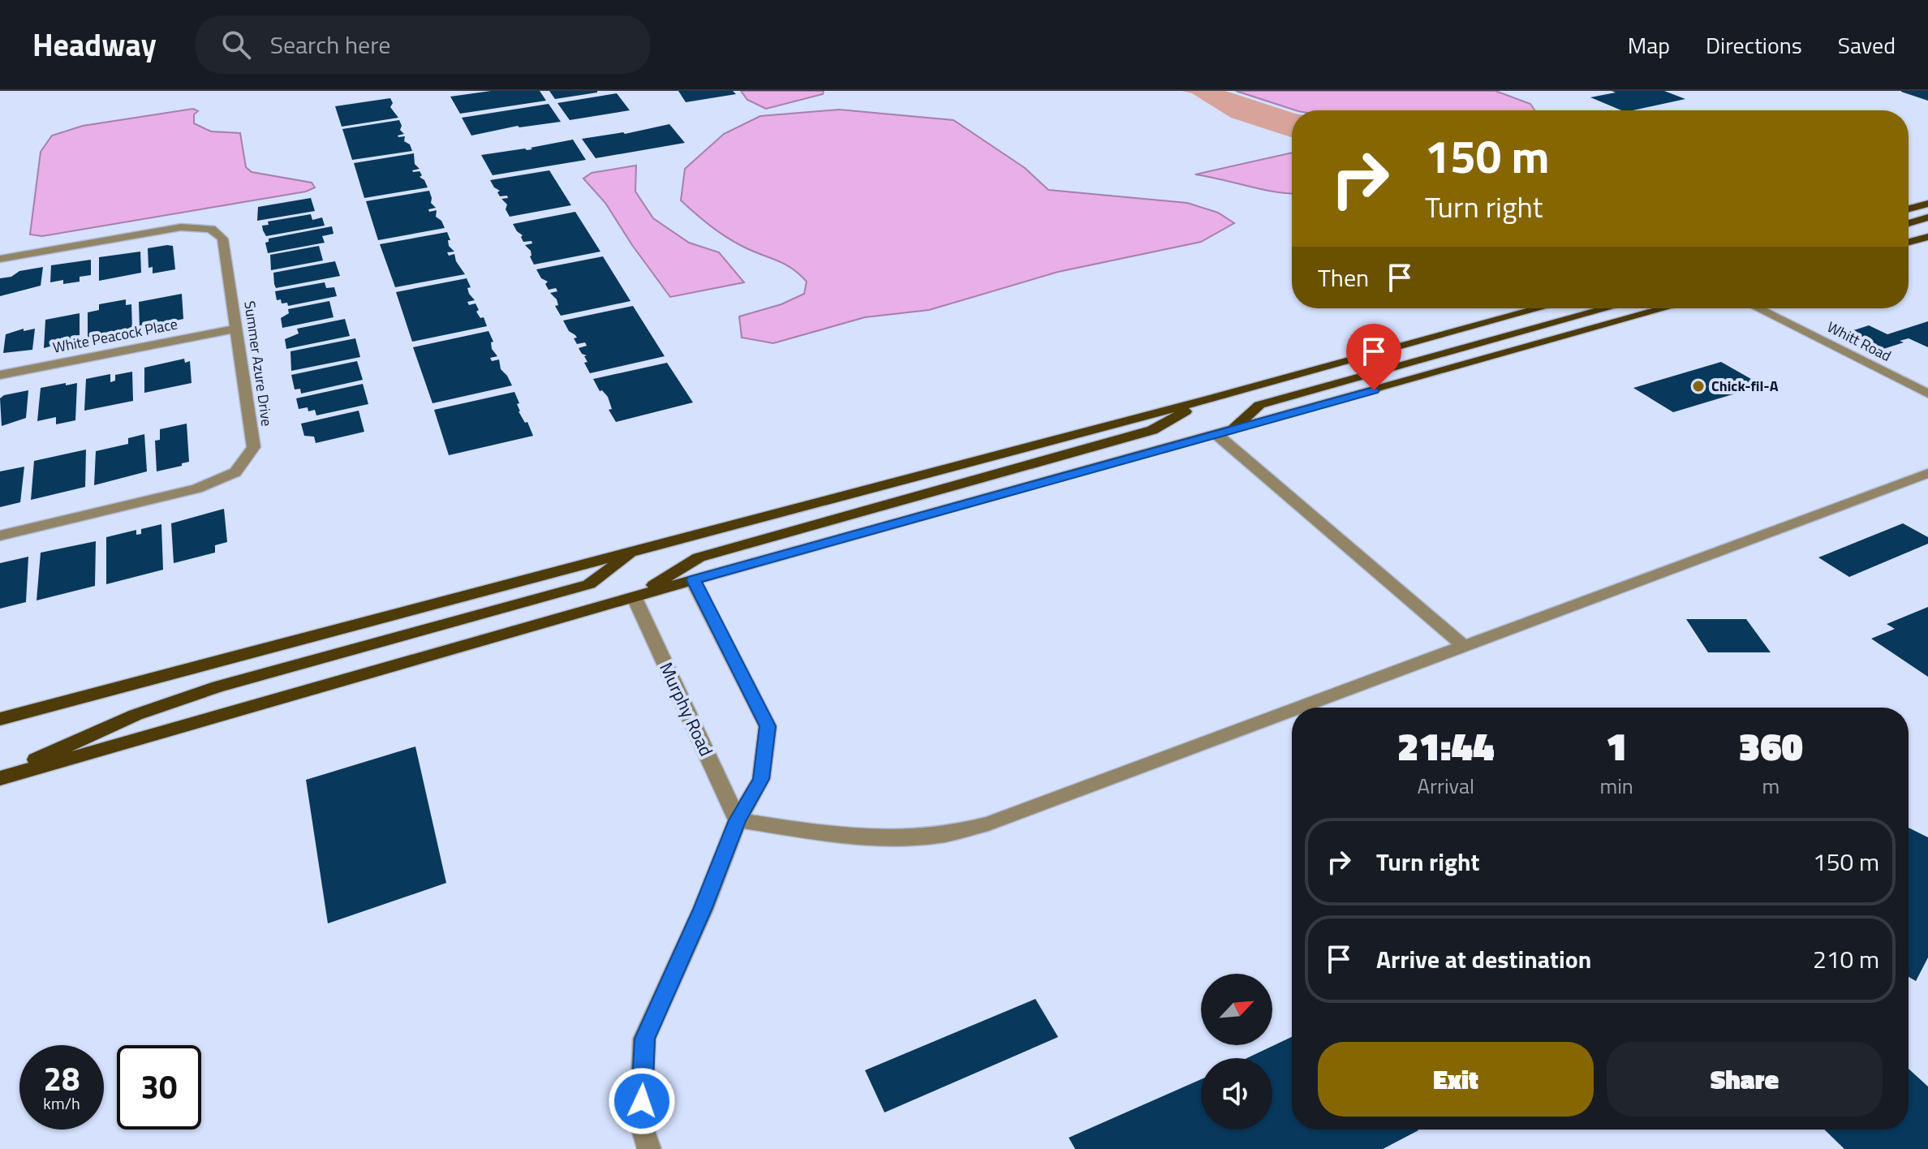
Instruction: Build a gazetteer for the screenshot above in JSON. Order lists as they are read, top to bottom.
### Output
{
  "streets": {
    "street": [
      "White Peacock Place",
      "Whitt Road",
      "Summer Azure Drive",
      "Murphy Road"
    ]
  },
  "crossings": [
    ["White Peacock Place", "Summer Azure Drive"]
  ],
  "places": ["Chick-fil-A"],
  "north": "top right",
  "page": {
    "header": "Headway",
    "search": "Search here",
    "nav": ["Map", "Directions", "Saved"],
    "turn": ["150 m", "Turn right"],
    "then": "Then",
    "eta": [
      "21:44",
      "Arrival",
      "1",
      "min",
      "360",
      "m"
    ],
    "list": [
      {
        "name": "Turn right",
        "value": "150 m"
      },
      {
        "name": "Arrive at destination",
        "value": "210 m"
      }
    ],
    "buttons": ["Exit", "Share"],
    "speed": "28 km/h",
    "limit": "30"
  }
}
